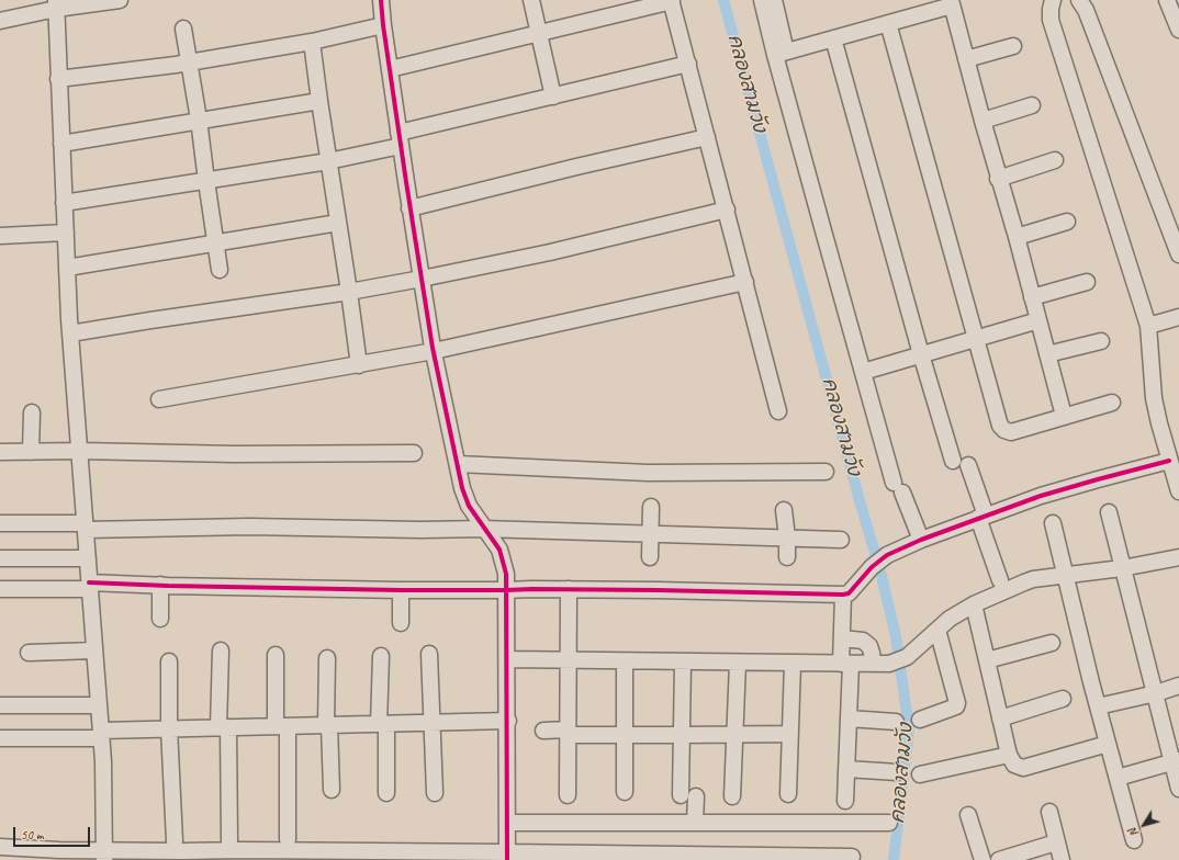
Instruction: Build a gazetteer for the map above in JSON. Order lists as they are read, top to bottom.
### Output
{
  "water": ["คลองสามวัง"],
  "scale_bar": "50 m",
  "north": "bottom left"
}
